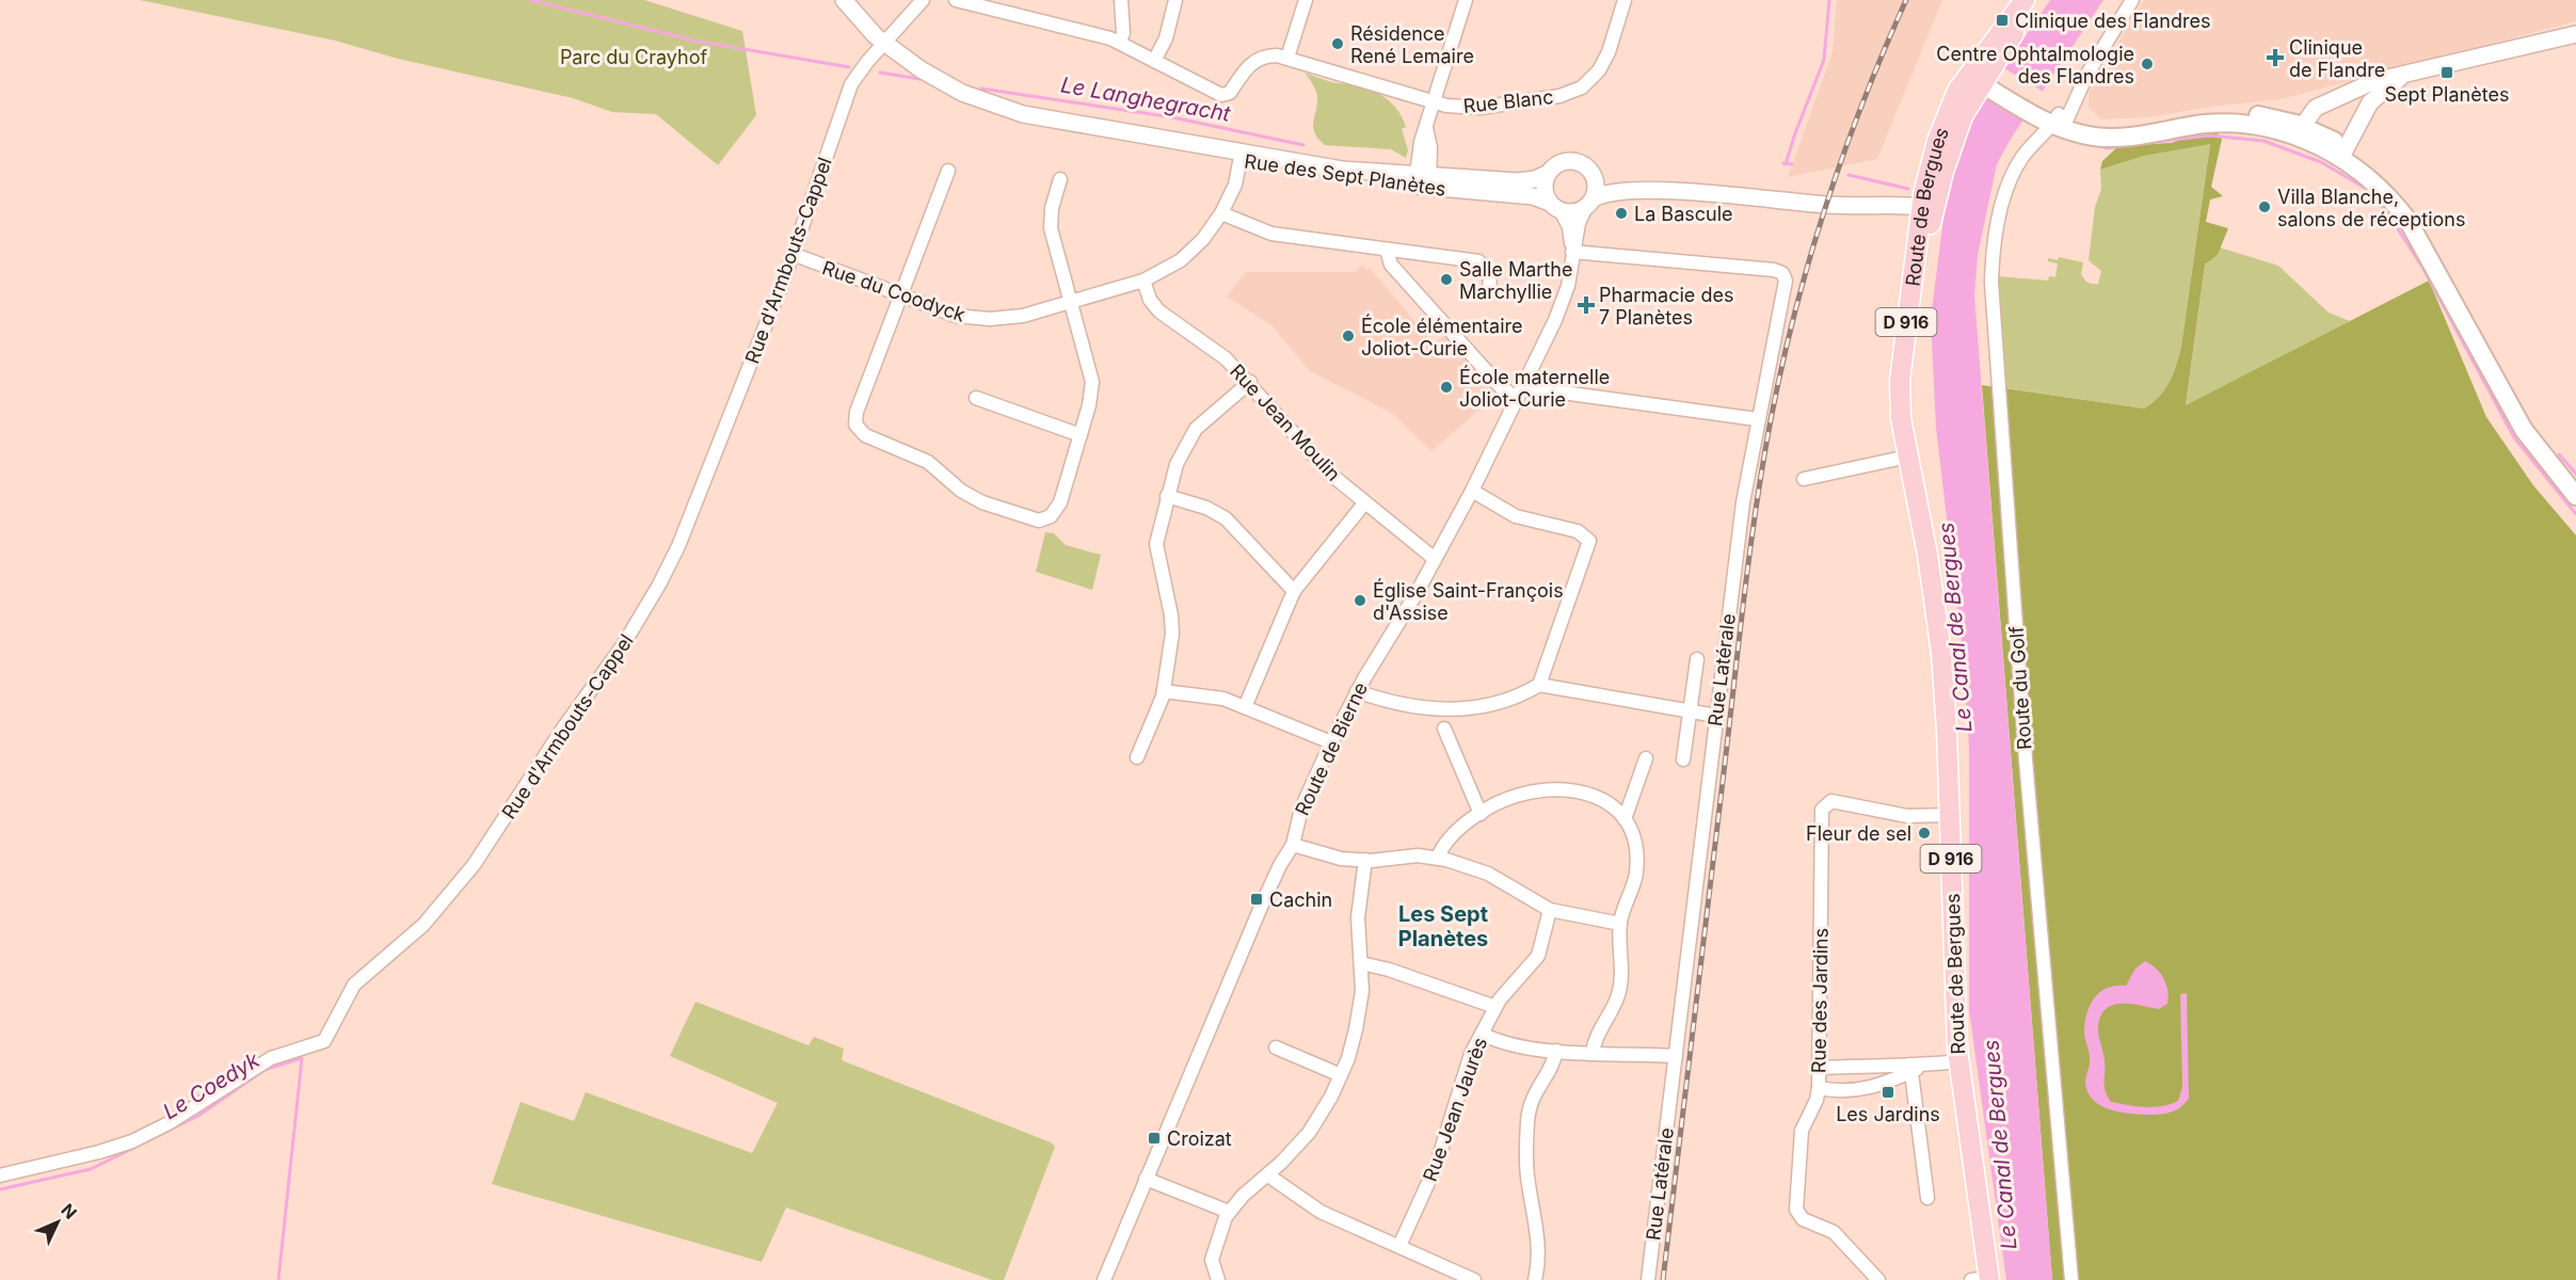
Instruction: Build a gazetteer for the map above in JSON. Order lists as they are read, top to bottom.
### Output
{
  "streets": {
    "main road": ["Route de Bergues", "D 916"],
    "street": [
      "Rue Blanc",
      "Rue des Sept Planètes",
      "Rue d'Armbouts-Cappel",
      "Rue du Coodyck",
      "Rue Jean Moulin",
      "Rue Latérale",
      "Route du Golf",
      "Route de Bierne",
      "Rue des Jardins",
      "Rue Jean Jaurès"
    ]
  },
  "crossings": [
    ["Rue des Sept Planètes", "Rue d'Armbouts-Cappel"],
    ["Rue des Sept Planètes", "Rue du Coodyck"],
    ["Rue des Sept Planètes", "Route de Bierne"],
    ["Route de Bergues", "Rue des Jardins"],
    ["Rue d'Armbouts-Cappel", "Rue du Coodyck"],
    ["Rue du Coodyck", "Rue Jean Moulin"],
    ["Rue Jean Moulin", "Route de Bierne"],
    ["Rue Latérale", "Route de Bierne"]
  ],
  "districts": ["Les Sept Planètes"],
  "water": ["Le Langhegracht", "Le Canal de Bergues", "Le Coedyk"],
  "parks": ["Parc du Crayhof"],
  "places": {
    "transit": [
      "Clinique des Flandres",
      "Sept Planètes",
      "Cachin",
      "Les Jardins",
      "Croizat"
    ],
    "other": [
      "Résidence René Lemaire",
      "Centre Ophtalmologie des Flandres",
      "Villa Blanche, salons de réceptions",
      "La Bascule",
      "Salle Marthe Marchyllie",
      "École élémentaire Joliot-Curie",
      "École maternelle Joliot-Curie",
      "Église Saint-François d'Assise",
      "Fleur de sel"
    ],
    "health": ["Clinique de Flandre", "Pharmacie des 7 Planètes"]
  },
  "north": "top right"
}
